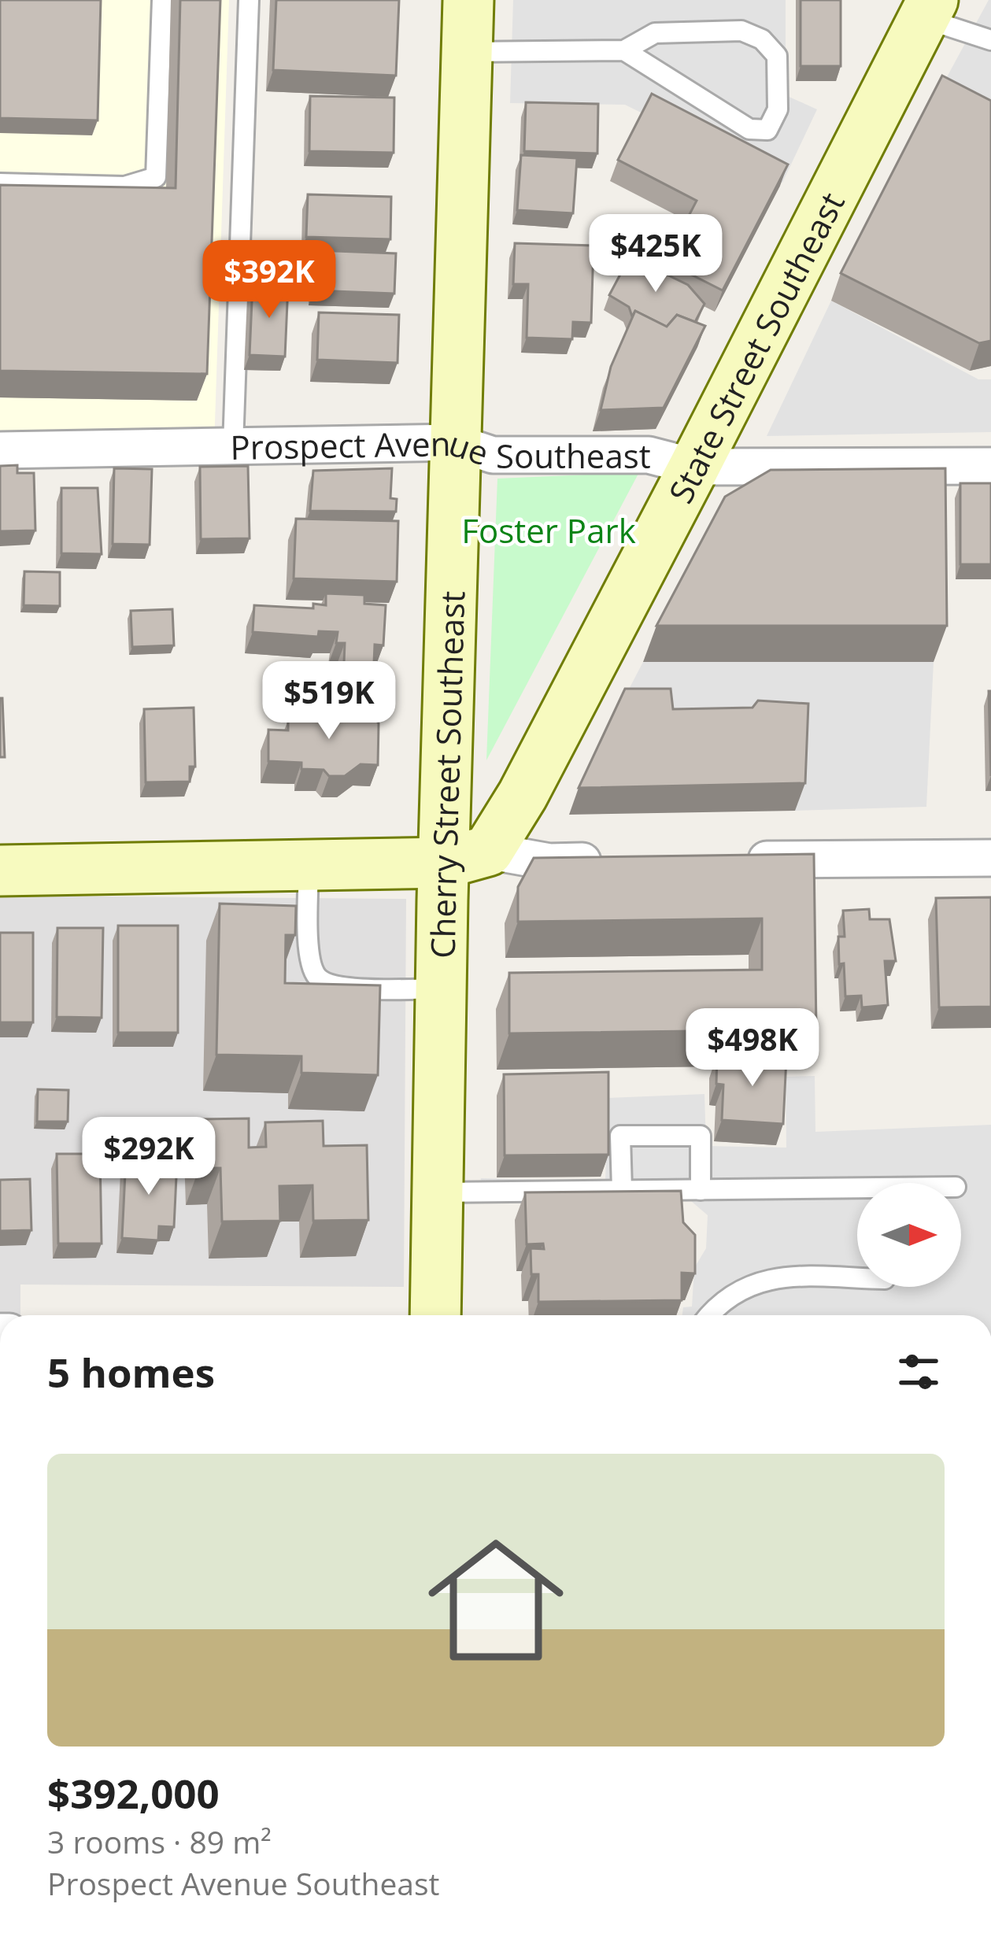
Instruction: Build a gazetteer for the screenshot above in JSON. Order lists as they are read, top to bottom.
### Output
{
  "streets": {
    "street": ["State Street Southeast", "Prospect Avenue Southeast", "Cherry Street Southeast"]
  },
  "crossings": [
    ["State Street Southeast", "Prospect Avenue Southeast"],
    ["State Street Southeast", "Cherry Street Southeast"],
    ["Prospect Avenue Southeast", "Cherry Street Southeast"]
  ],
  "parks": ["Foster Park"],
  "north": "right",
  "page": {
    "price": [
      "$425K",
      "$392K",
      "$519K",
      "$498K",
      "$292K"
    ],
    "heading": "5 homes",
    "list": [
      {
        "name": "$392,000",
        "note": "3 rooms · 89 m² · Prospect Avenue Southeast"
      }
    ]
  }
}
